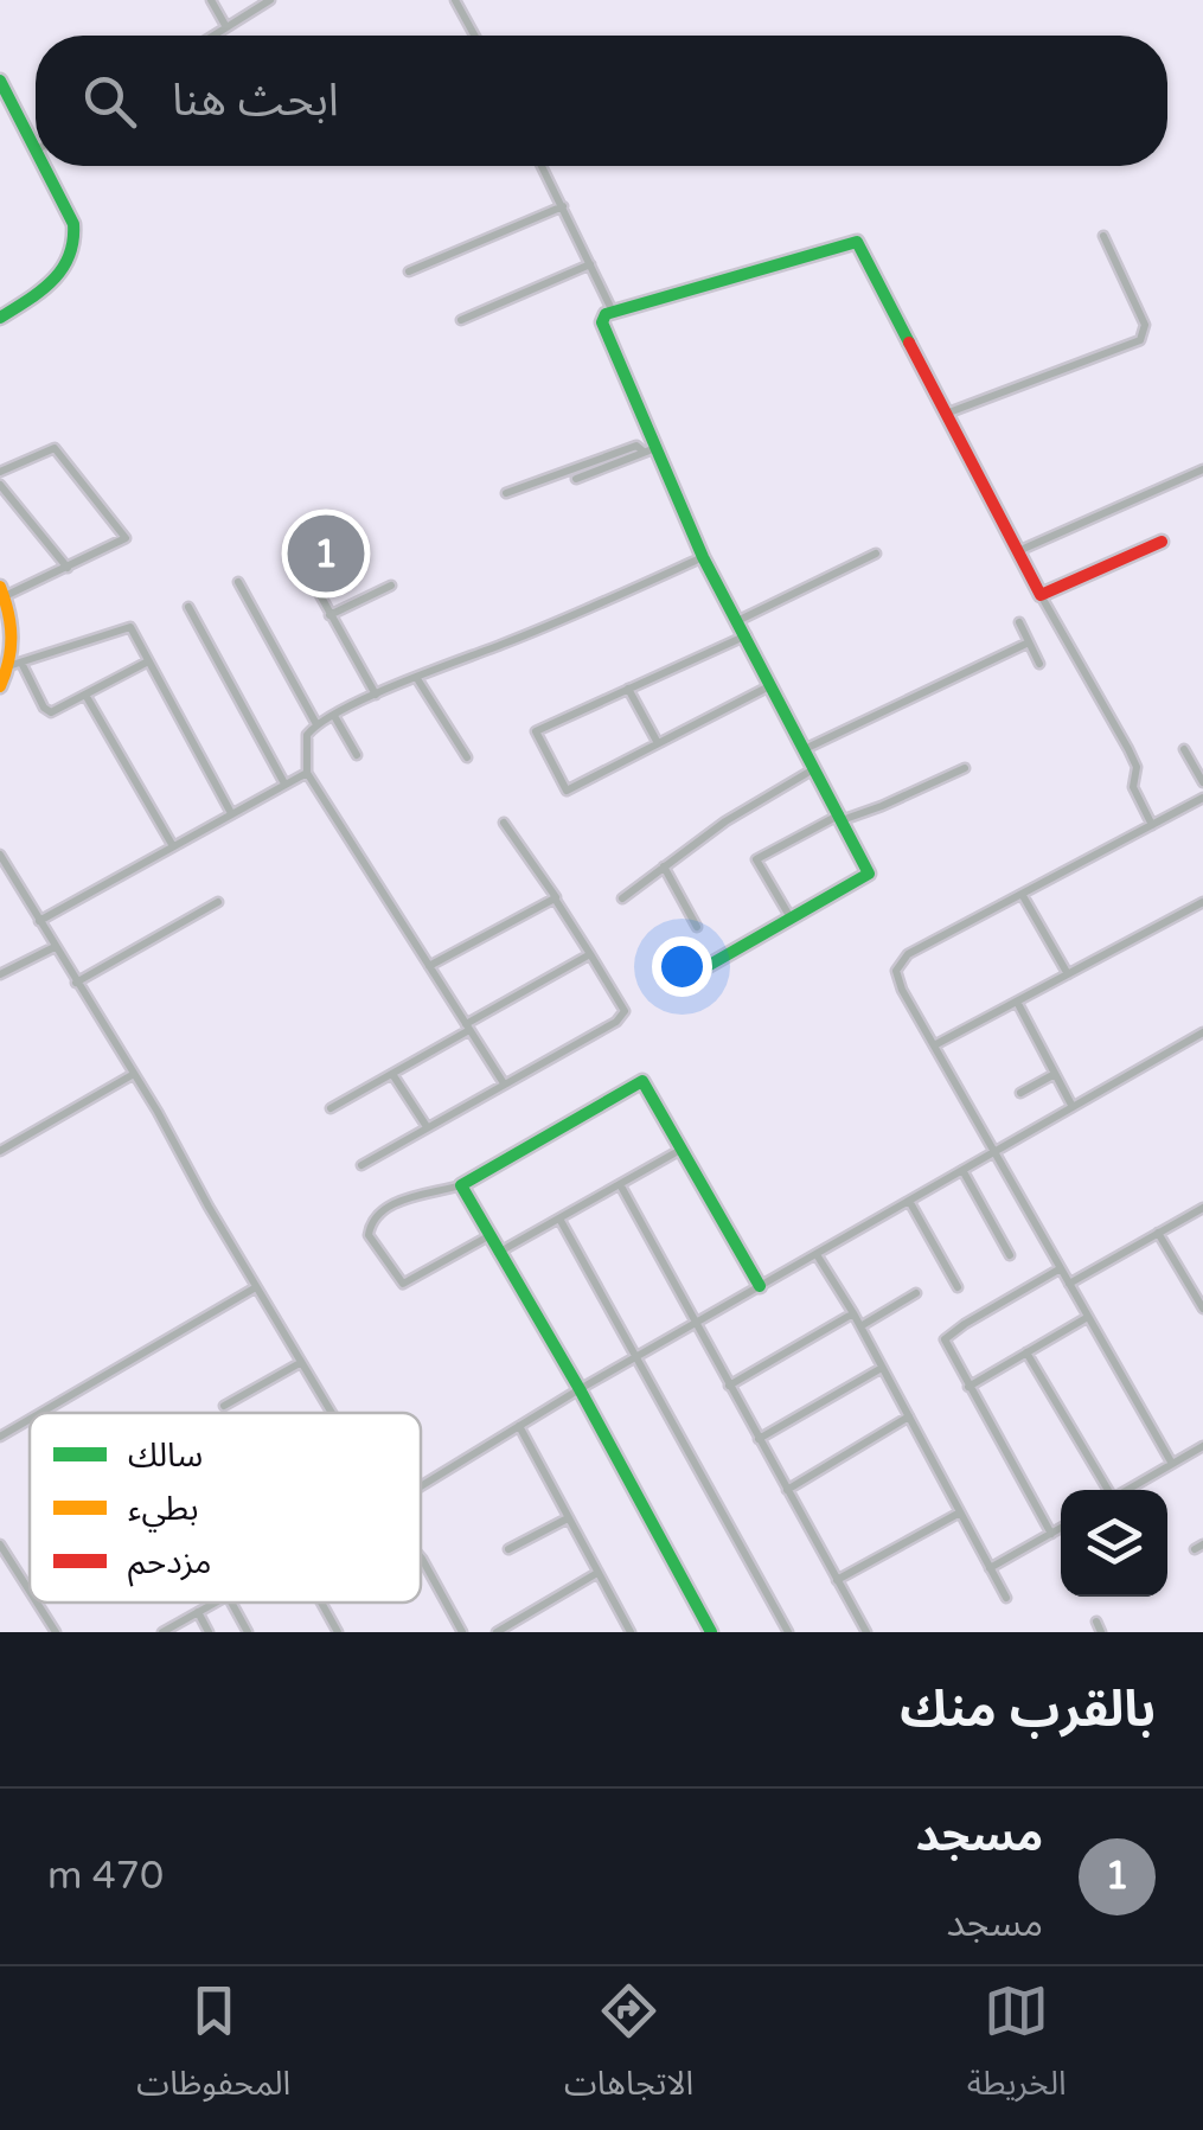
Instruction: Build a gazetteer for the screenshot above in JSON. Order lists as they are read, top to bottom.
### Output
{
  "legend": ["سالك", "بطيء", "مزدحم"],
  "page": {
    "search": "ابحث هنا",
    "pins": "1",
    "heading": "بالقرب منك",
    "list": [
      {
        "mark": "1",
        "name": "مسجد",
        "note": "مسجد",
        "value": "470 m"
      }
    ],
    "nav": ["الخريطة", "الاتجاهات", "المحفوظات"]
  }
}
